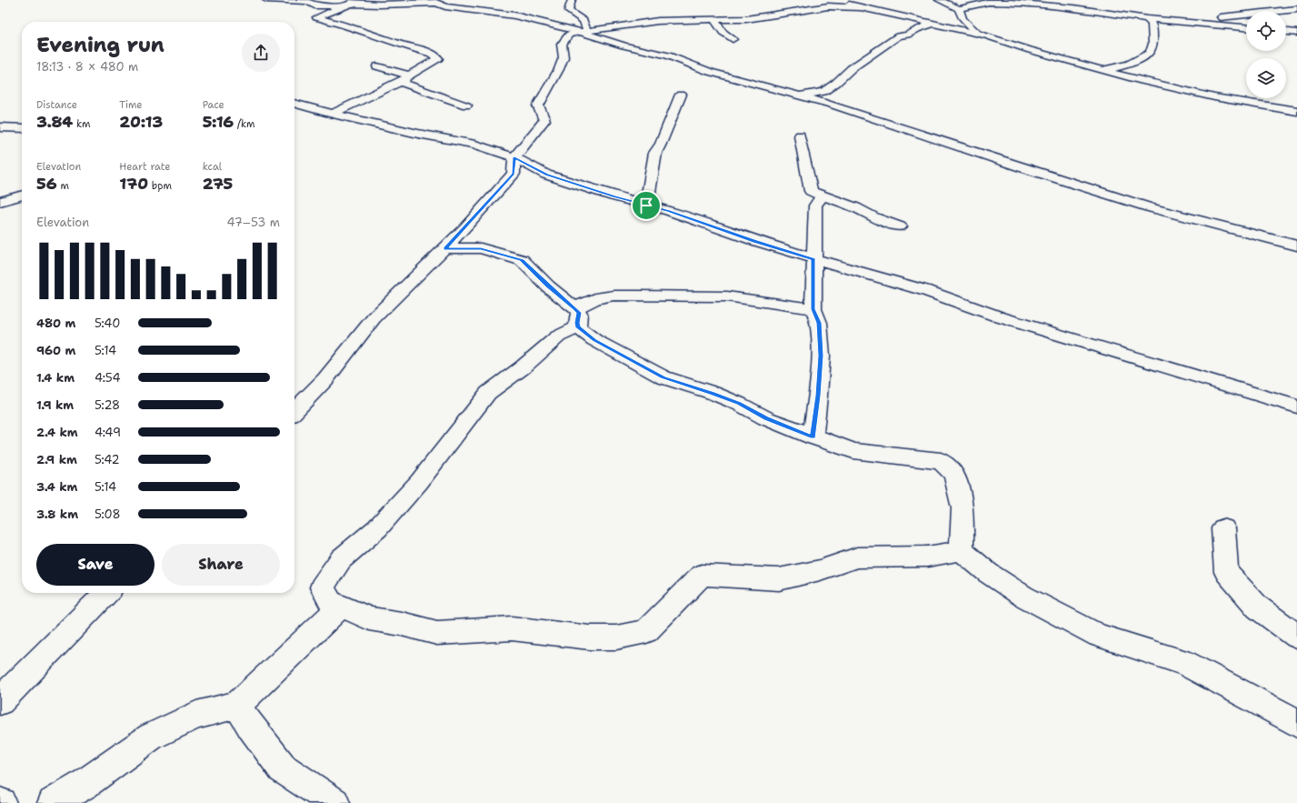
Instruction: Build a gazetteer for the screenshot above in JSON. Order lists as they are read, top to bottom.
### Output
{
  "page": {
    "heading": ["Evening run", "18:13 · 8 × 480 m"],
    "stats": [
      ["Distance", "3.84 km"],
      ["Time", "20:13"],
      ["Pace", "5:16 /km"],
      ["Elevation", "56 m"],
      ["Heart rate", "170 bpm"],
      ["kcal", "275"]
    ],
    "chart": ["Elevation", "47–53 m"],
    "list": [
      {
        "name": "480 m",
        "note": "5:40"
      },
      {
        "name": "960 m",
        "note": "5:14"
      },
      {
        "name": "1.4 km",
        "note": "4:54"
      },
      {
        "name": "1.9 km",
        "note": "5:28"
      },
      {
        "name": "2.4 km",
        "note": "4:49"
      },
      {
        "name": "2.9 km",
        "note": "5:42"
      },
      {
        "name": "3.4 km",
        "note": "5:14"
      },
      {
        "name": "3.8 km",
        "note": "5:08"
      }
    ],
    "buttons": ["Save", "Share"]
  }
}
